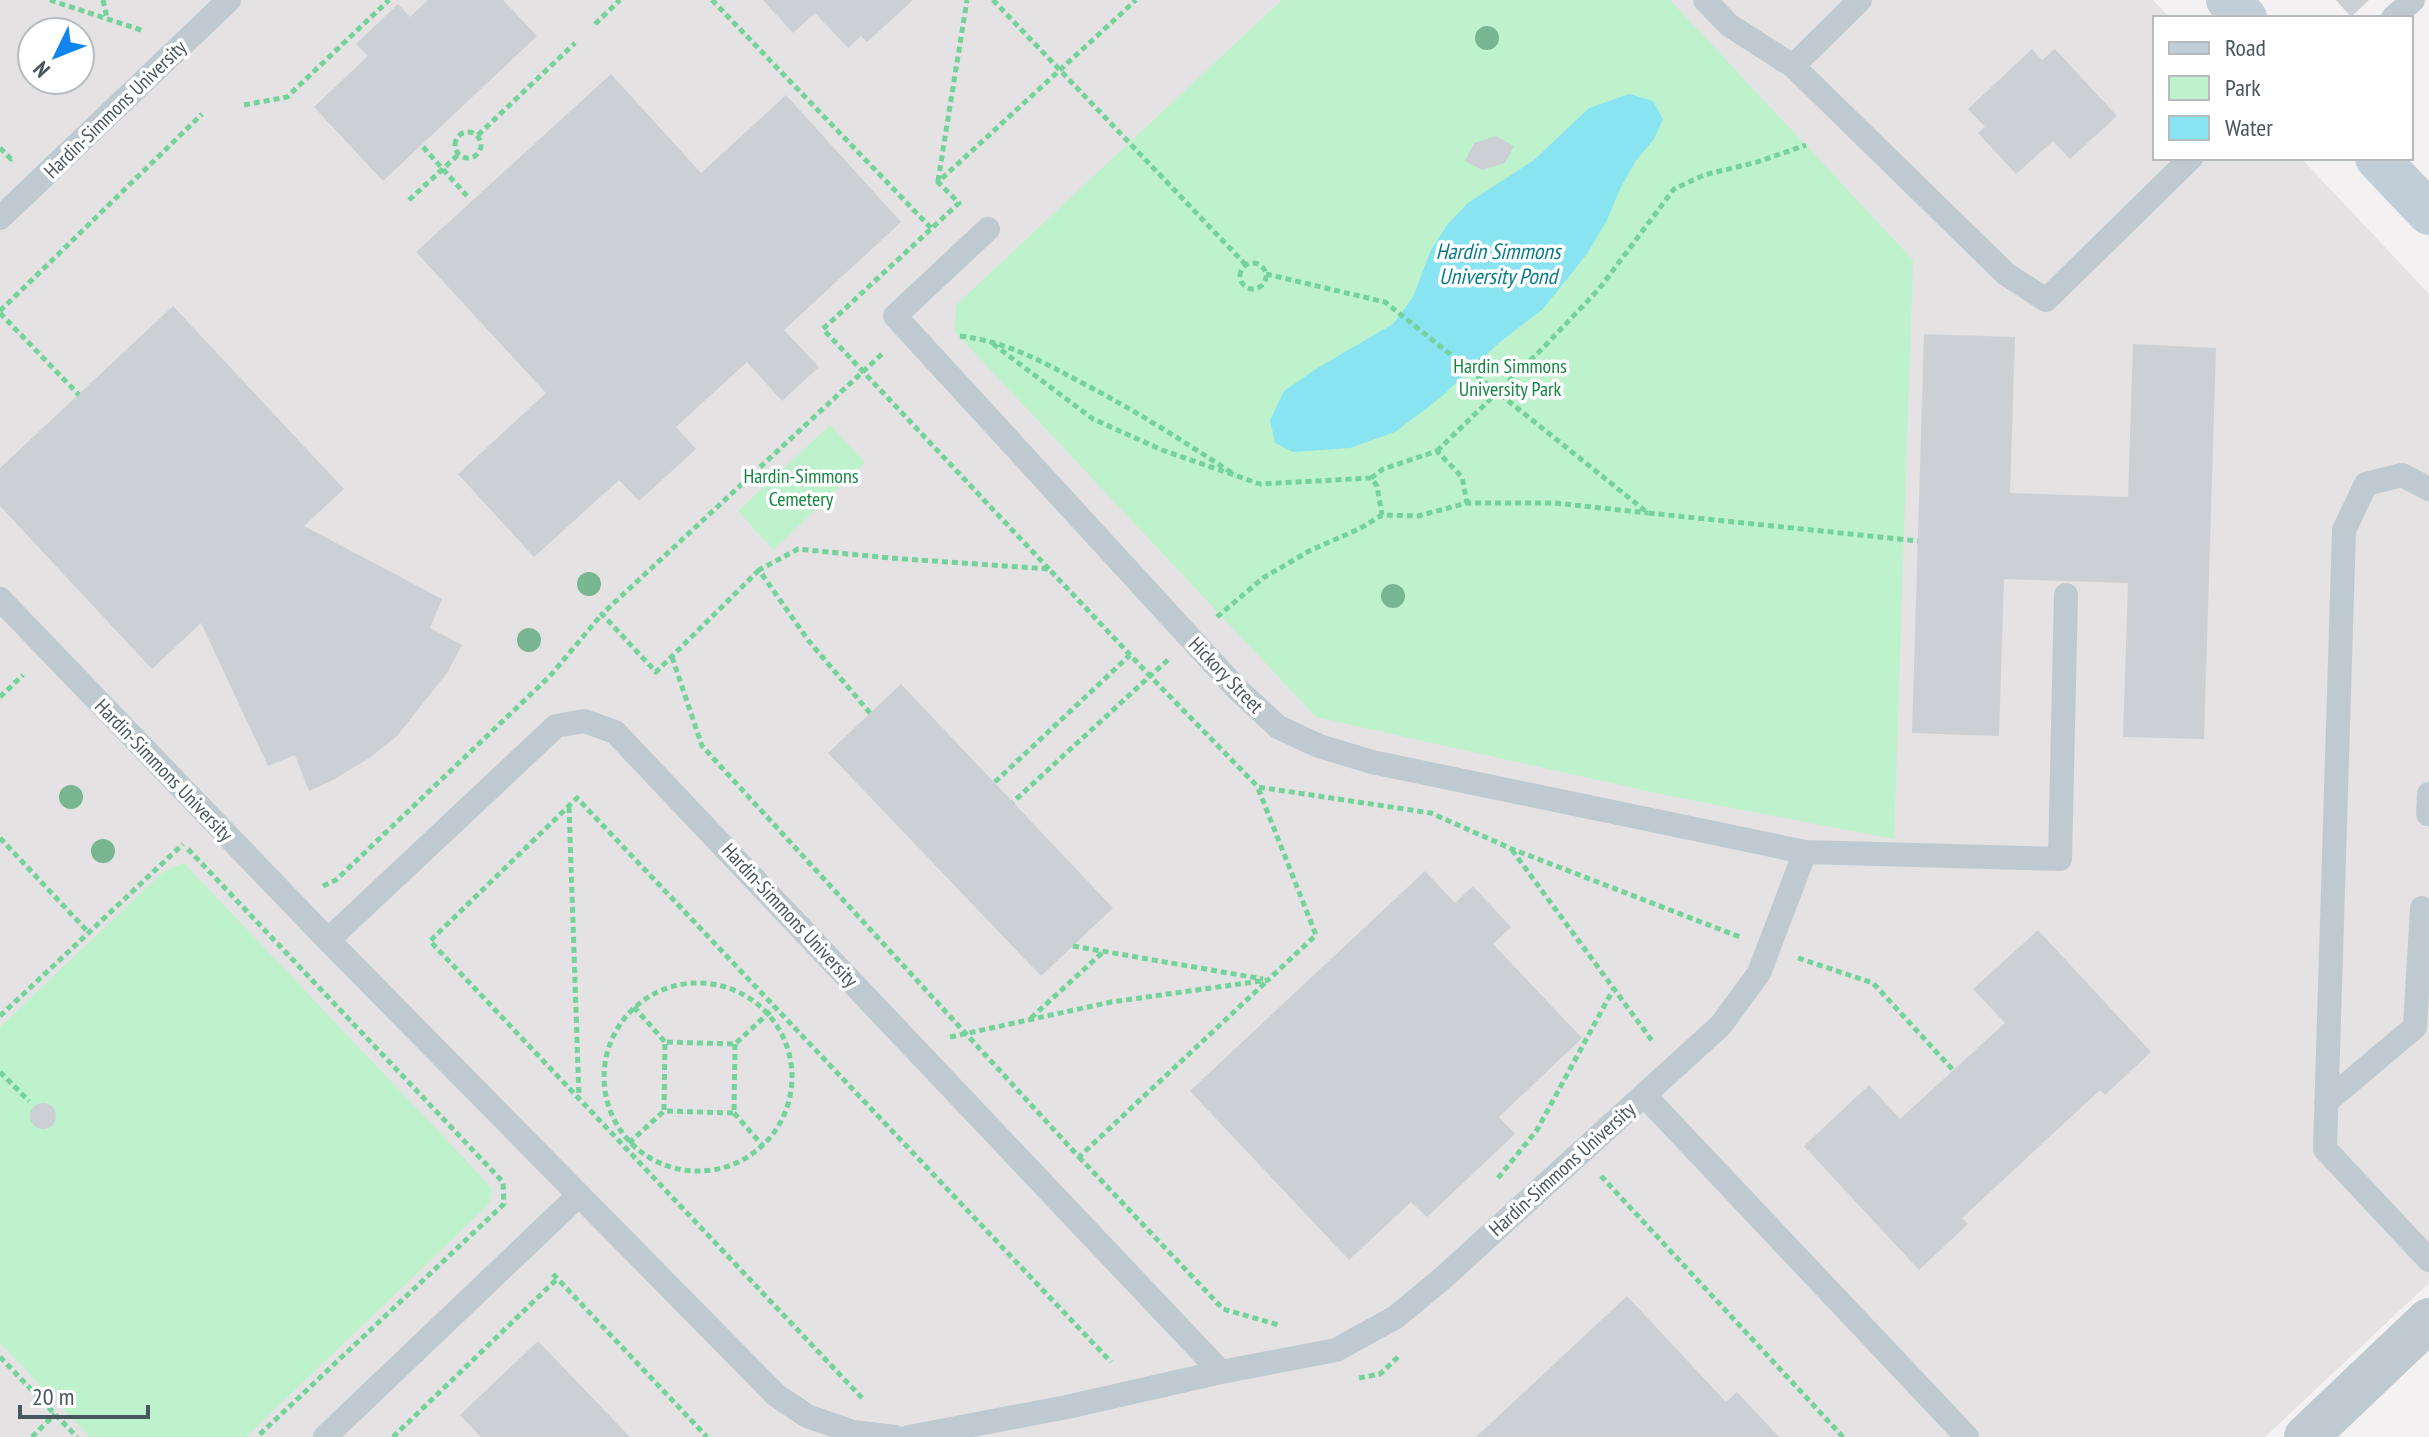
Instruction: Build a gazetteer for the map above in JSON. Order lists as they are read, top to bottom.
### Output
{
  "streets": {
    "lane": ["Hardin-Simmons University", "Hickory Street"]
  },
  "crossings": [
    ["Hardin-Simmons University", "Hickory Street"]
  ],
  "water": ["Hardin Simmons University Pond"],
  "parks": ["Hardin Simmons University Park", "Hardin-Simmons Cemetery"],
  "legend": ["Road", "Park", "Water"],
  "scale_bar": "20 m",
  "north": "bottom left"
}
